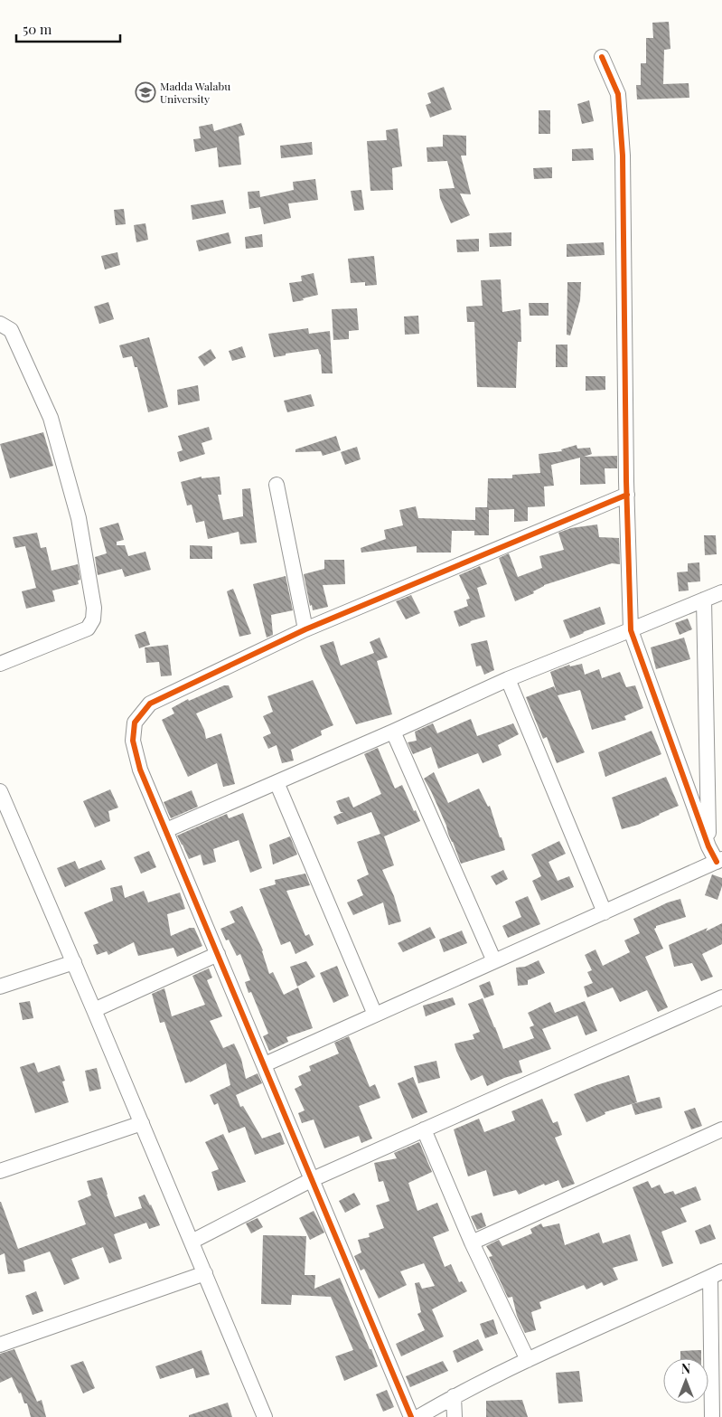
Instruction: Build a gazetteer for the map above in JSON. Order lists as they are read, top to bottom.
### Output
{
  "places": {
    "school or university": ["Madda Walabu University"]
  },
  "scale_bar": "50 m",
  "north": "top"
}
